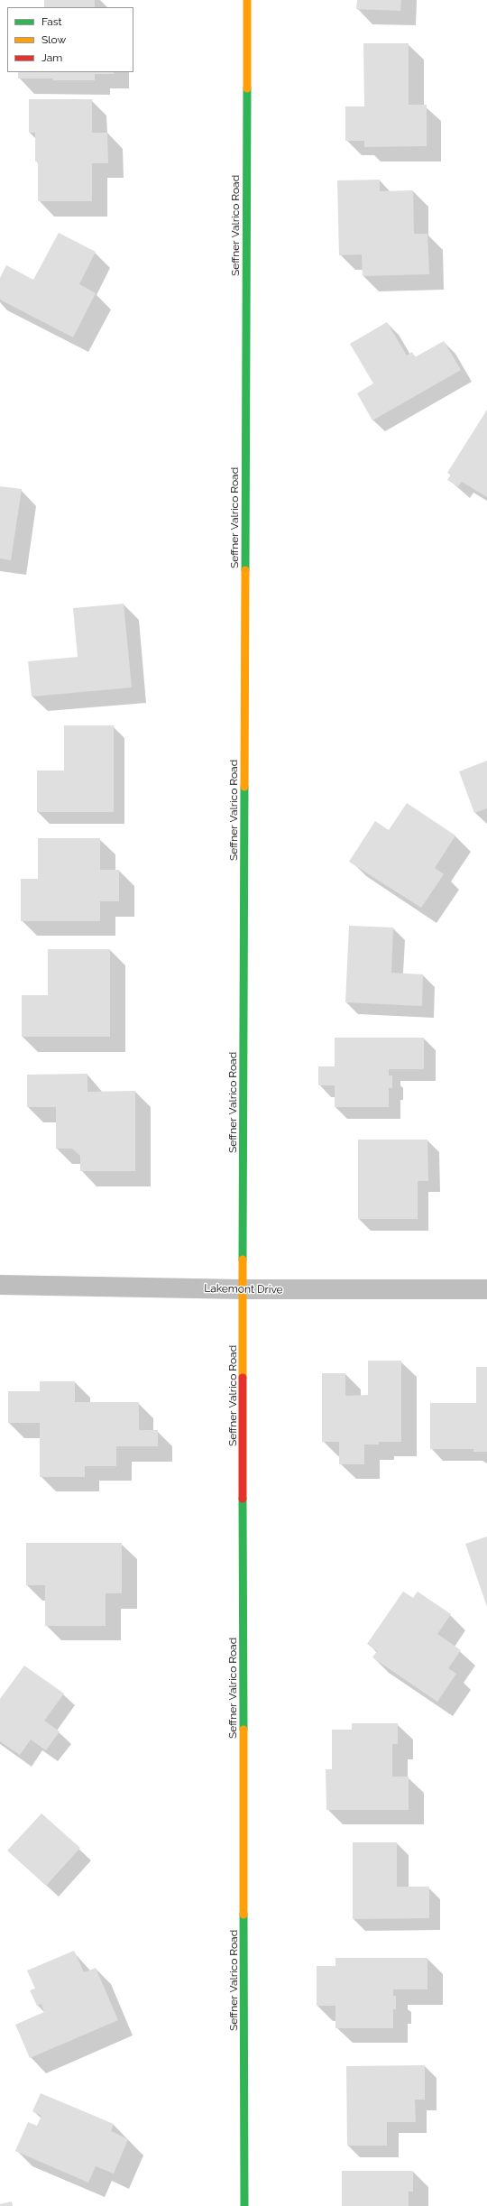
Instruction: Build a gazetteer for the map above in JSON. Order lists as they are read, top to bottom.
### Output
{
  "streets": {
    "street": ["Seffner Valrico Road", "Lakemont Drive"]
  },
  "crossings": [
    ["Seffner Valrico Road", "Lakemont Drive"]
  ],
  "legend": ["Fast", "Slow", "Jam"]
}
